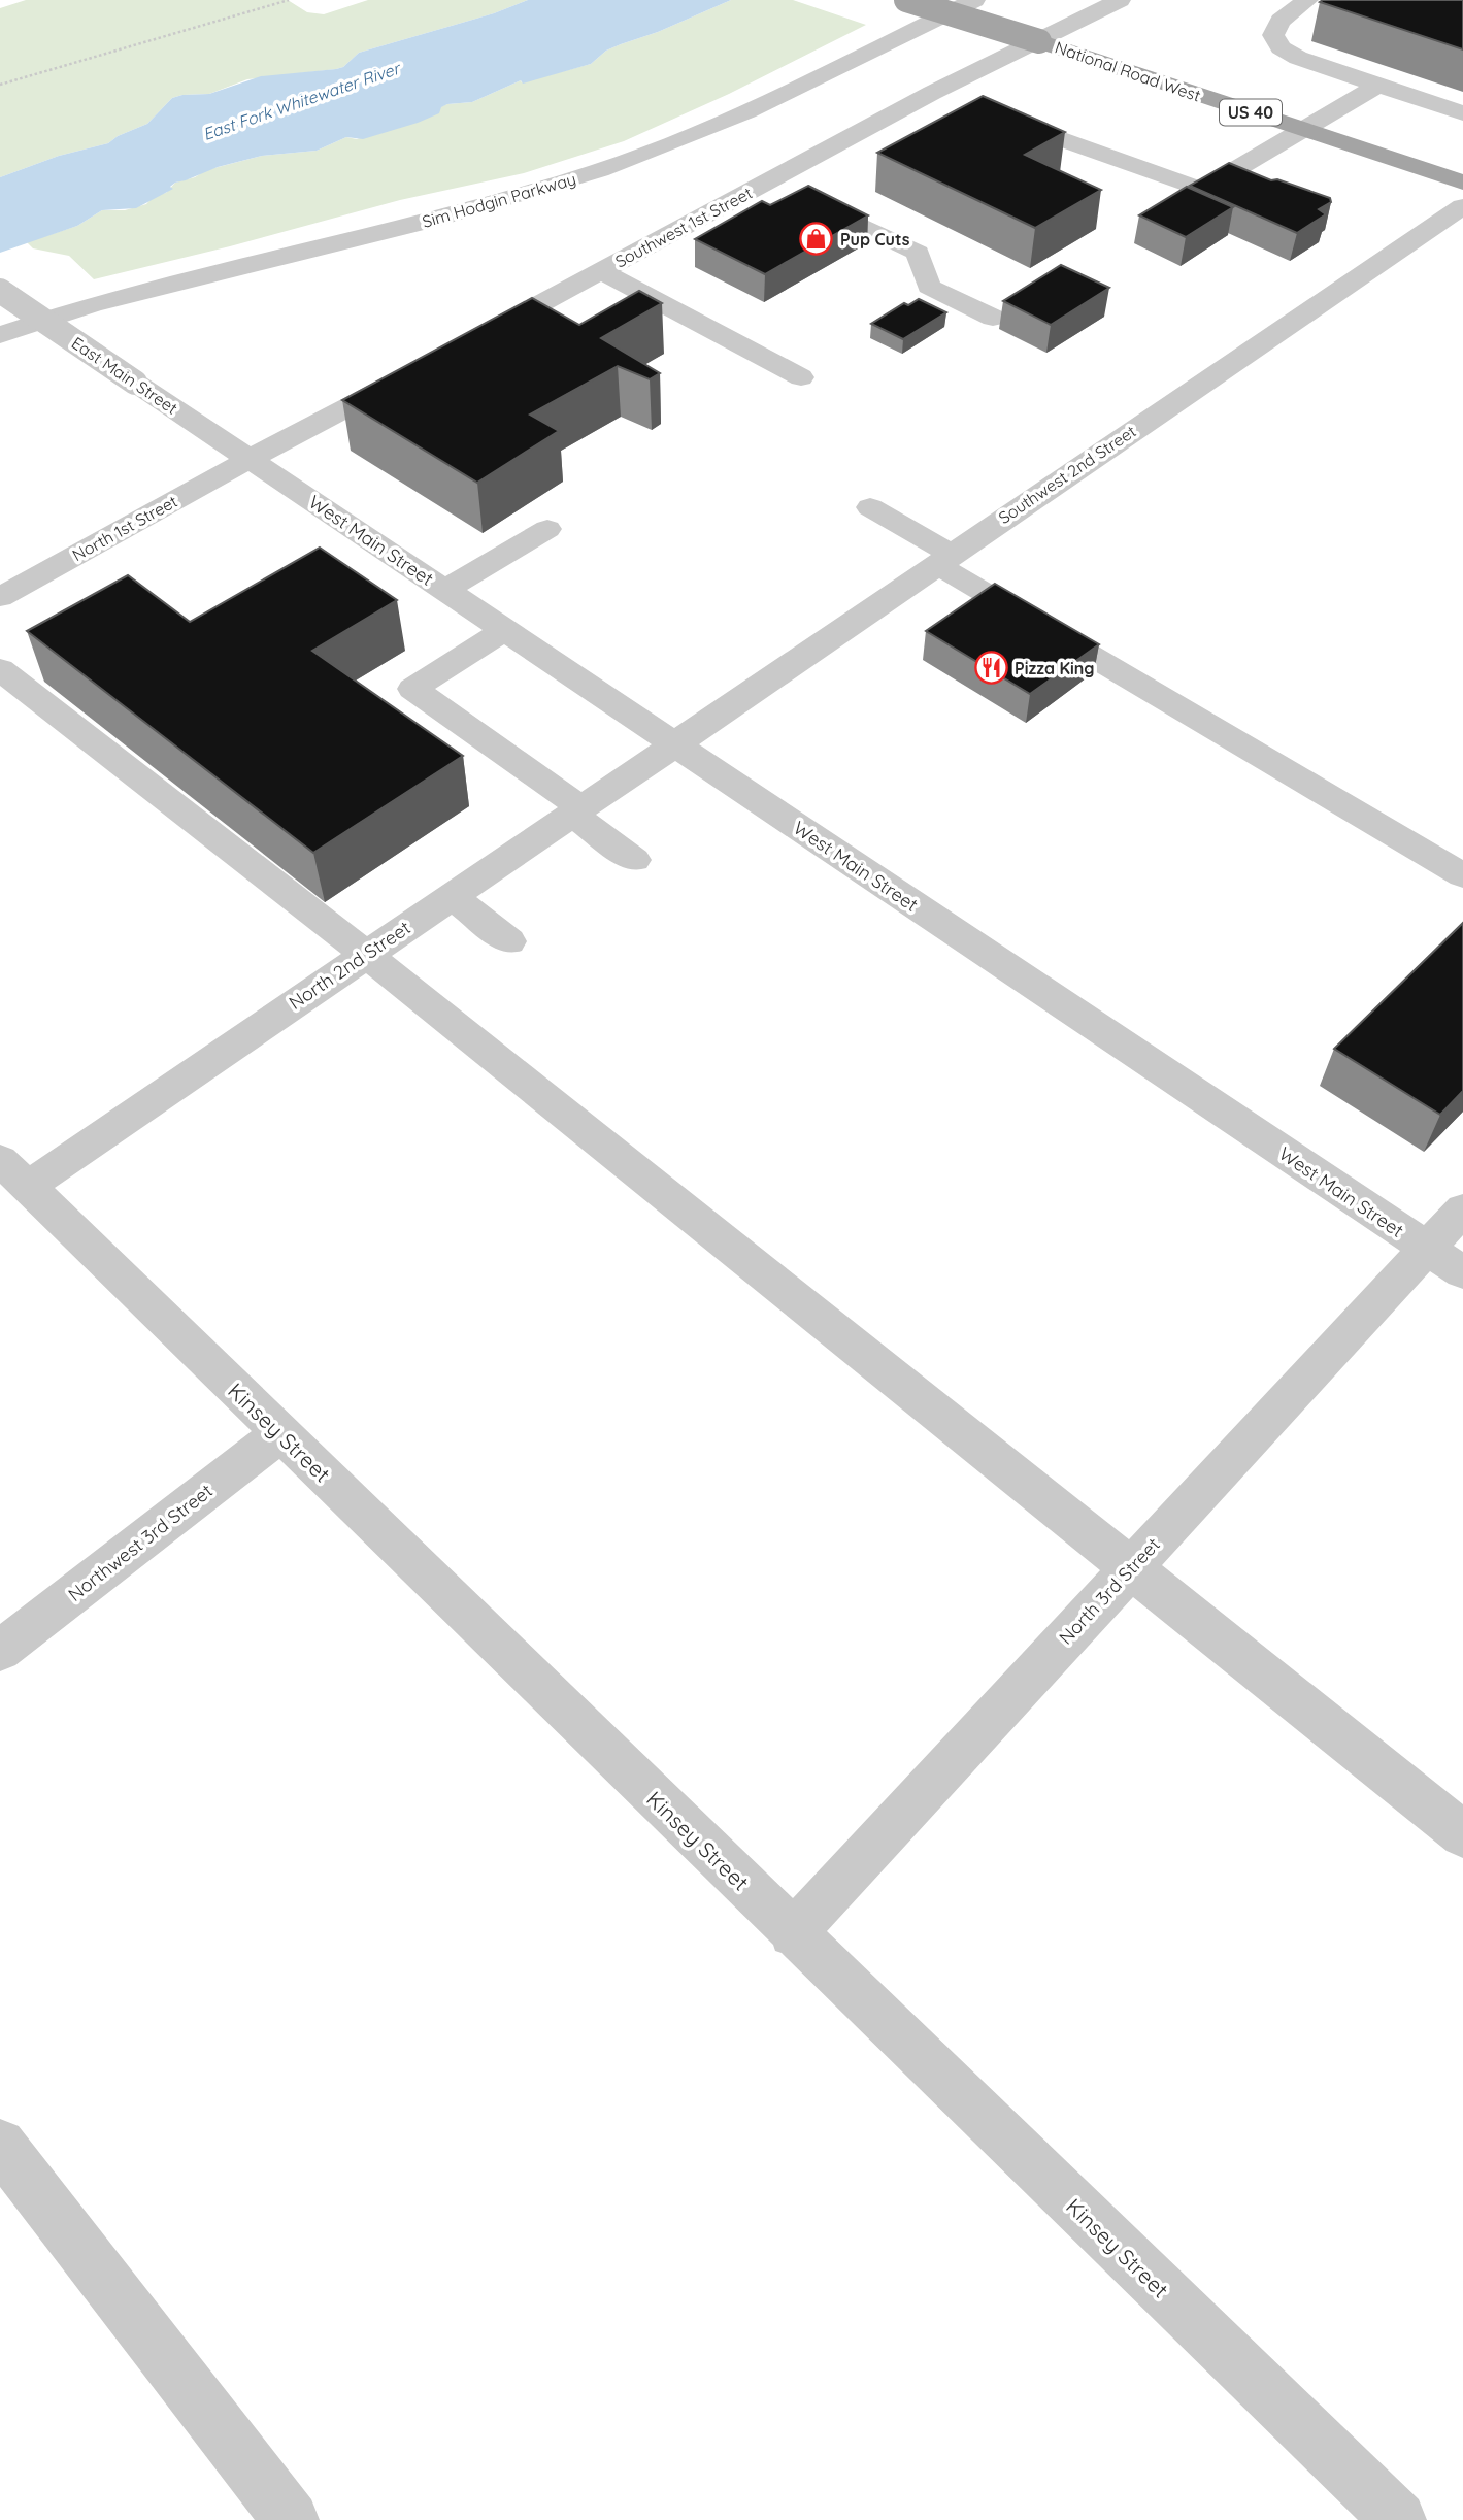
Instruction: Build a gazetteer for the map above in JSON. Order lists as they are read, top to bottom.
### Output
{
  "streets": {
    "main road": ["National Road West", "US 40"],
    "street": [
      "Sim Hodgin Parkway",
      "Southwest 1st Street",
      "East Main Street",
      "Southwest 2nd Street",
      "North 1st Street",
      "West Main Street",
      "North 2nd Street",
      "Kinsey Street",
      "Northwest 3rd Street",
      "North 3rd Street"
    ]
  },
  "crossings": [
    ["National Road West", "US 40"],
    ["National Road West", "Southwest 1st Street"],
    ["US 40", "Southwest 1st Street"],
    ["East Main Street", "North 1st Street"],
    ["East Main Street", "West Main Street"],
    ["Southwest 2nd Street", "West Main Street"],
    ["Southwest 2nd Street", "North 2nd Street"],
    ["North 1st Street", "West Main Street"],
    ["West Main Street", "North 2nd Street"],
    ["West Main Street", "North 3rd Street"],
    ["North 2nd Street", "Kinsey Street"],
    ["Kinsey Street", "Northwest 3rd Street"],
    ["Kinsey Street", "North 3rd Street"]
  ],
  "water": ["East Fork Whitewater River"],
  "places": {
    "shop": ["Pup Cuts"],
    "restaurant": ["Pizza King"]
  }
}
